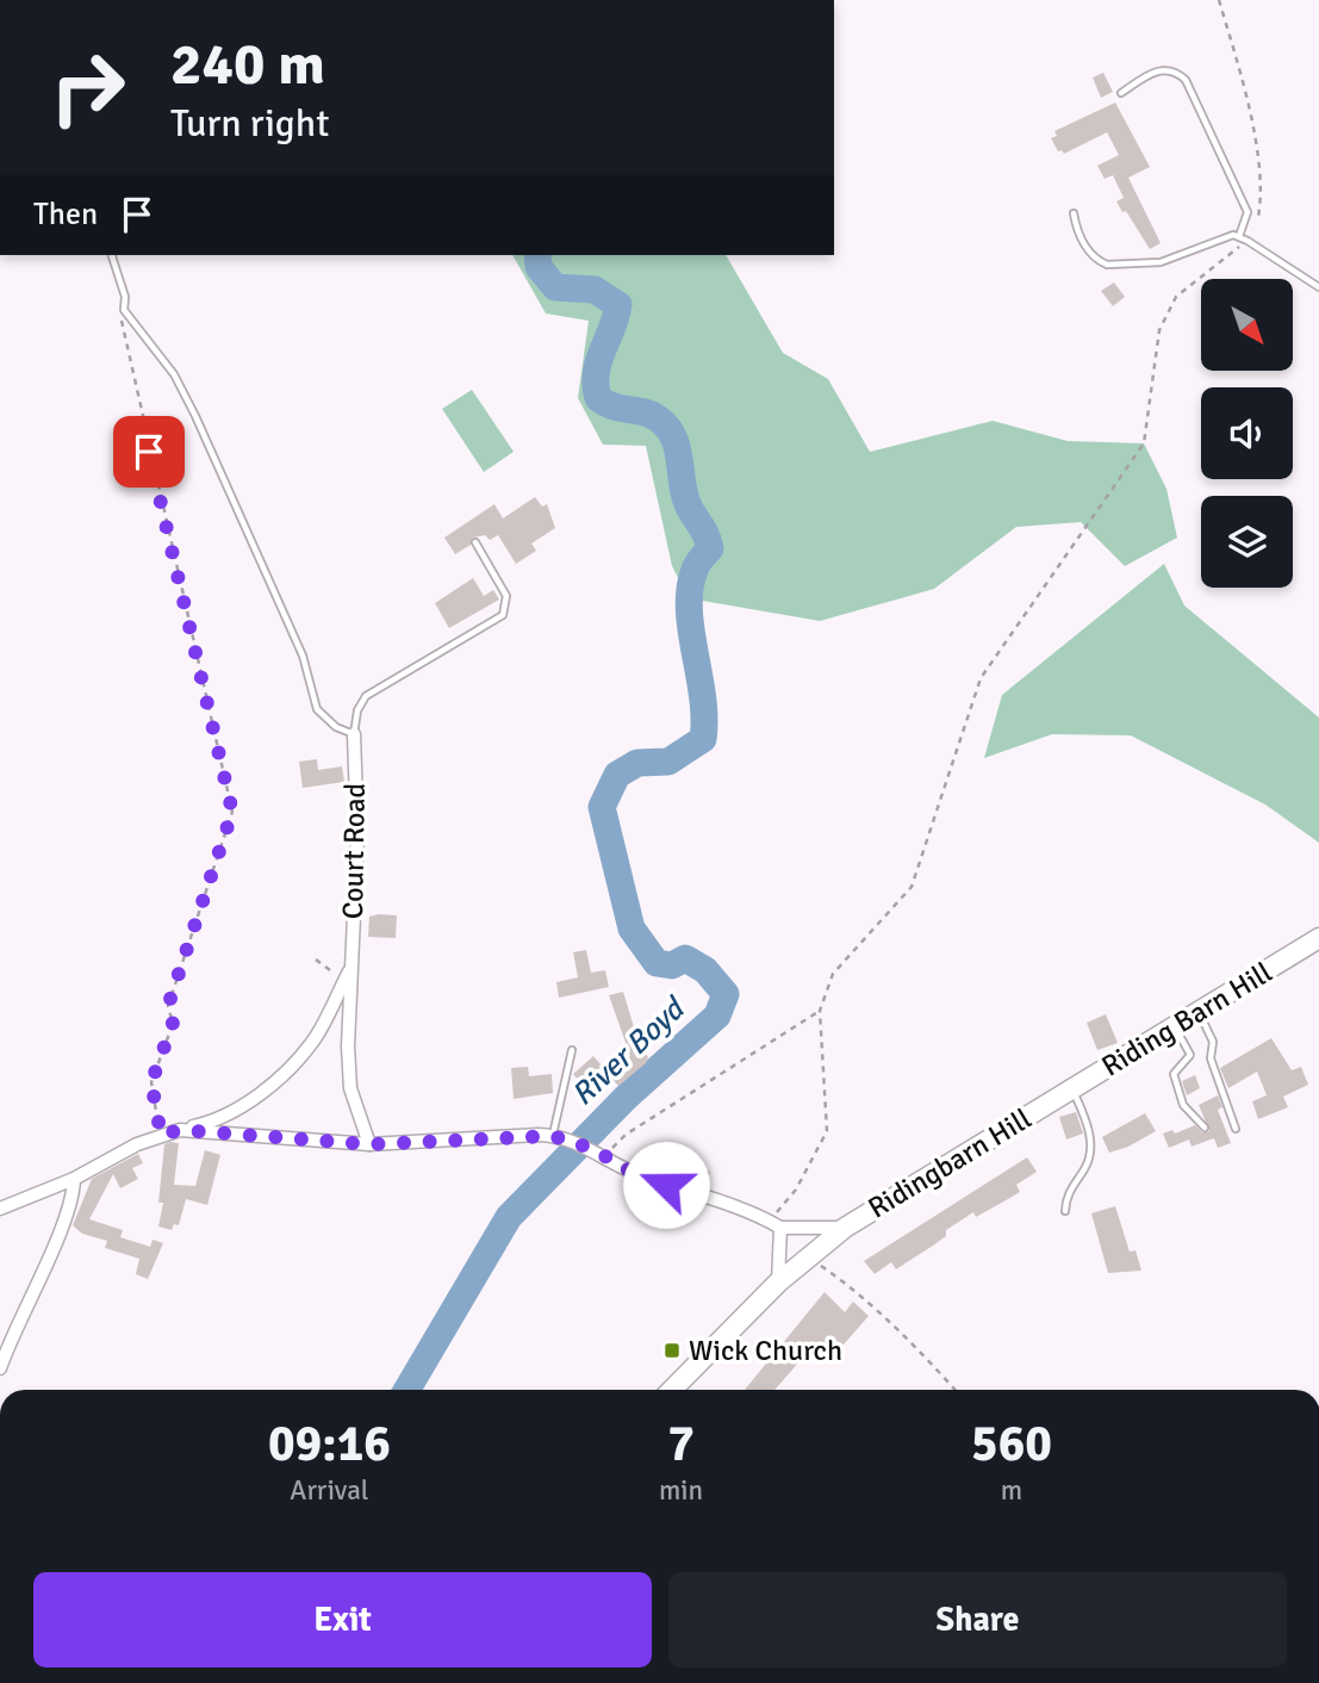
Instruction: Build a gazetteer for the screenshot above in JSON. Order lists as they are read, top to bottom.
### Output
{
  "streets": {
    "main road": ["Riding Barn Hill", "Ridingbarn Hill"],
    "street": ["Court Road"]
  },
  "crossings": [
    ["Riding Barn Hill", "Ridingbarn Hill"]
  ],
  "water": ["River Boyd"],
  "places": {
    "transit": ["Wick Church"]
  },
  "north": "bottom right",
  "page": {
    "turn": ["240 m", "Turn right"],
    "then": "Then",
    "eta": [
      "09:16",
      "Arrival",
      "7",
      "min",
      "560",
      "m"
    ],
    "buttons": ["Exit", "Share"]
  }
}
